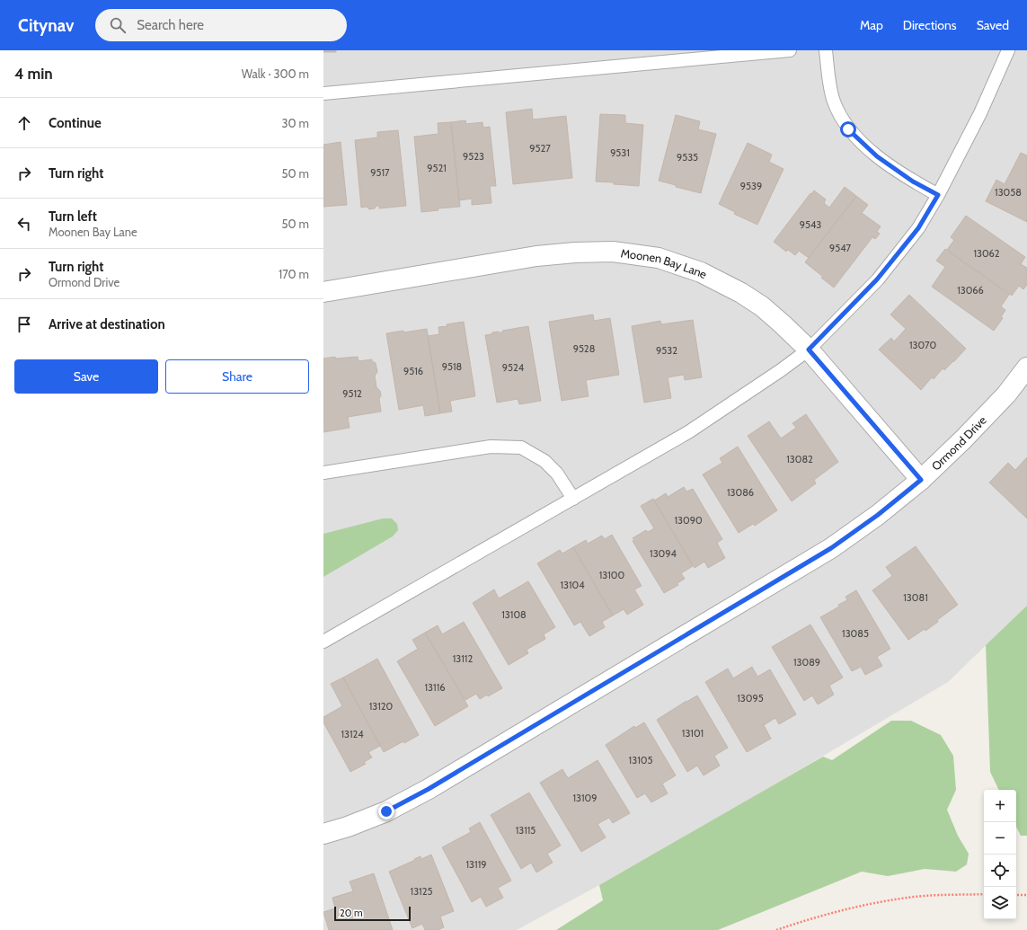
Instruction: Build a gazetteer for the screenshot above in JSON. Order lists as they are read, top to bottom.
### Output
{
  "streets": {
    "street": ["Moonen Bay Lane", "Ormond Drive"]
  },
  "crossings": [
    ["Moonen Bay Lane", "Ormond Drive"]
  ],
  "house_numbers": [
    "9527",
    "9531",
    "9523",
    "9535",
    "9521",
    "9517",
    "9539",
    "13058",
    "9543",
    "9547",
    "13062",
    "13066",
    "13070",
    "9528",
    "9532",
    "9518",
    "9524",
    "9516",
    "9512",
    "13082",
    "13086",
    "13090",
    "13094",
    "13100",
    "13104",
    "13081",
    "13108",
    "13085",
    "13112",
    "13089",
    "13116",
    "13095",
    "13120",
    "13101",
    "13124",
    "13105",
    "13109",
    "13115",
    "13119",
    "13125"
  ],
  "scale_bar": "20 m",
  "page": {
    "header": "Citynav",
    "search": "Search here",
    "nav": ["Map", "Directions", "Saved"],
    "heading": ["4 min", "Walk · 300 m"],
    "list": [
      ["Continue", "30 m"],
      ["Turn right", "50 m"],
      ["Turn left", "Moonen Bay Lane", "50 m"],
      ["Turn right", "Ormond Drive", "170 m"],
      "Arrive at destination"
    ],
    "buttons": ["Save", "Share"],
    "map_buttons": ["+", "−"],
    "scale": "20 m"
  }
}
